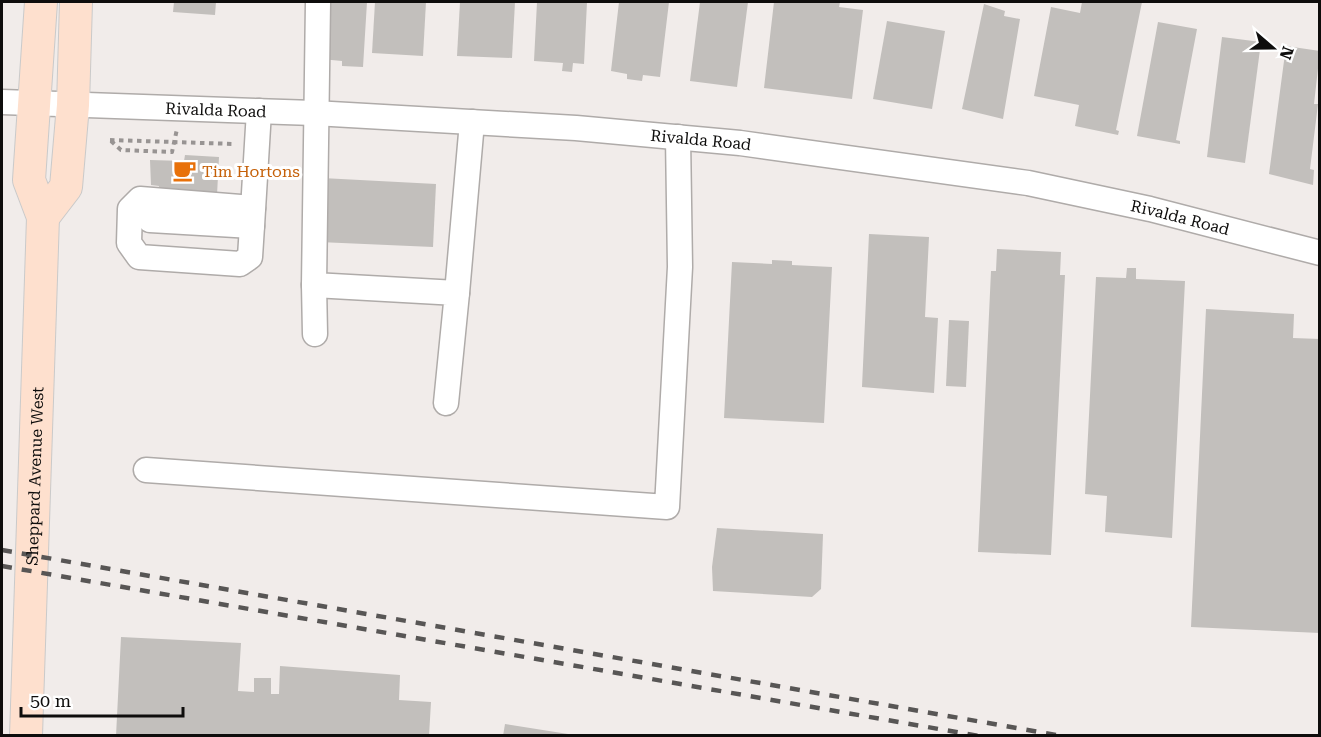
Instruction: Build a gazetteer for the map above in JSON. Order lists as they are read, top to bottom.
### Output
{
  "streets": {
    "main road": ["Sheppard Avenue West"],
    "street": ["Rivalda Road"]
  },
  "crossings": [
    ["Rivalda Road", "Sheppard Avenue West"]
  ],
  "places": {
    "cafe": ["Tim Hortons"]
  },
  "scale_bar": "50 m",
  "north": "right"
}
